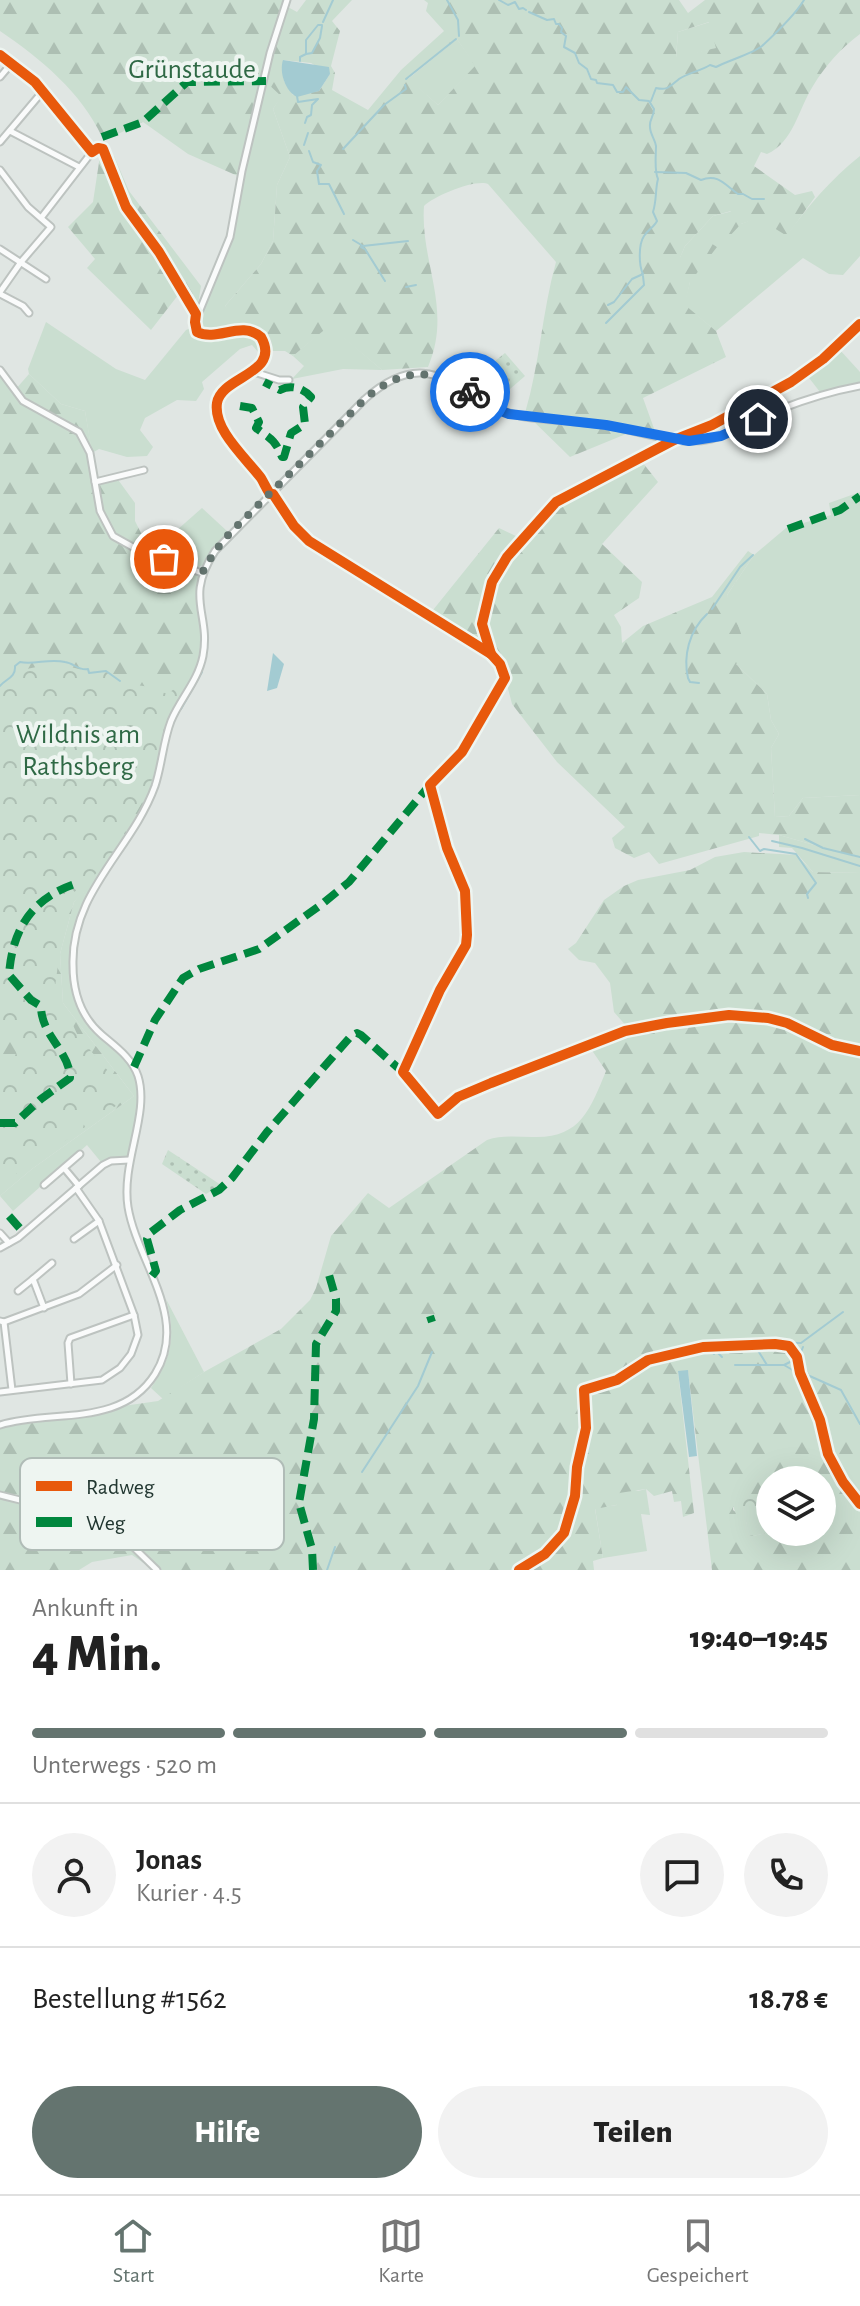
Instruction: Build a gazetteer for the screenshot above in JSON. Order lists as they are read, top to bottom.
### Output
{
  "parks": ["Grünstaude", "Wildnis am Rathsberg"],
  "legend": ["Radweg", "Weg"],
  "page": {
    "heading": ["4 Min.", "Ankunft in", "19:40–19:45"],
    "panel": [
      "Jonas",
      "Kurier · 4.5",
      "Bestellung #1562",
      "18.78 €"
    ],
    "bar": "Unterwegs · 520 m",
    "buttons": ["Hilfe", "Teilen"],
    "tabs": ["Start", "Karte", "Gespeichert"]
  }
}
